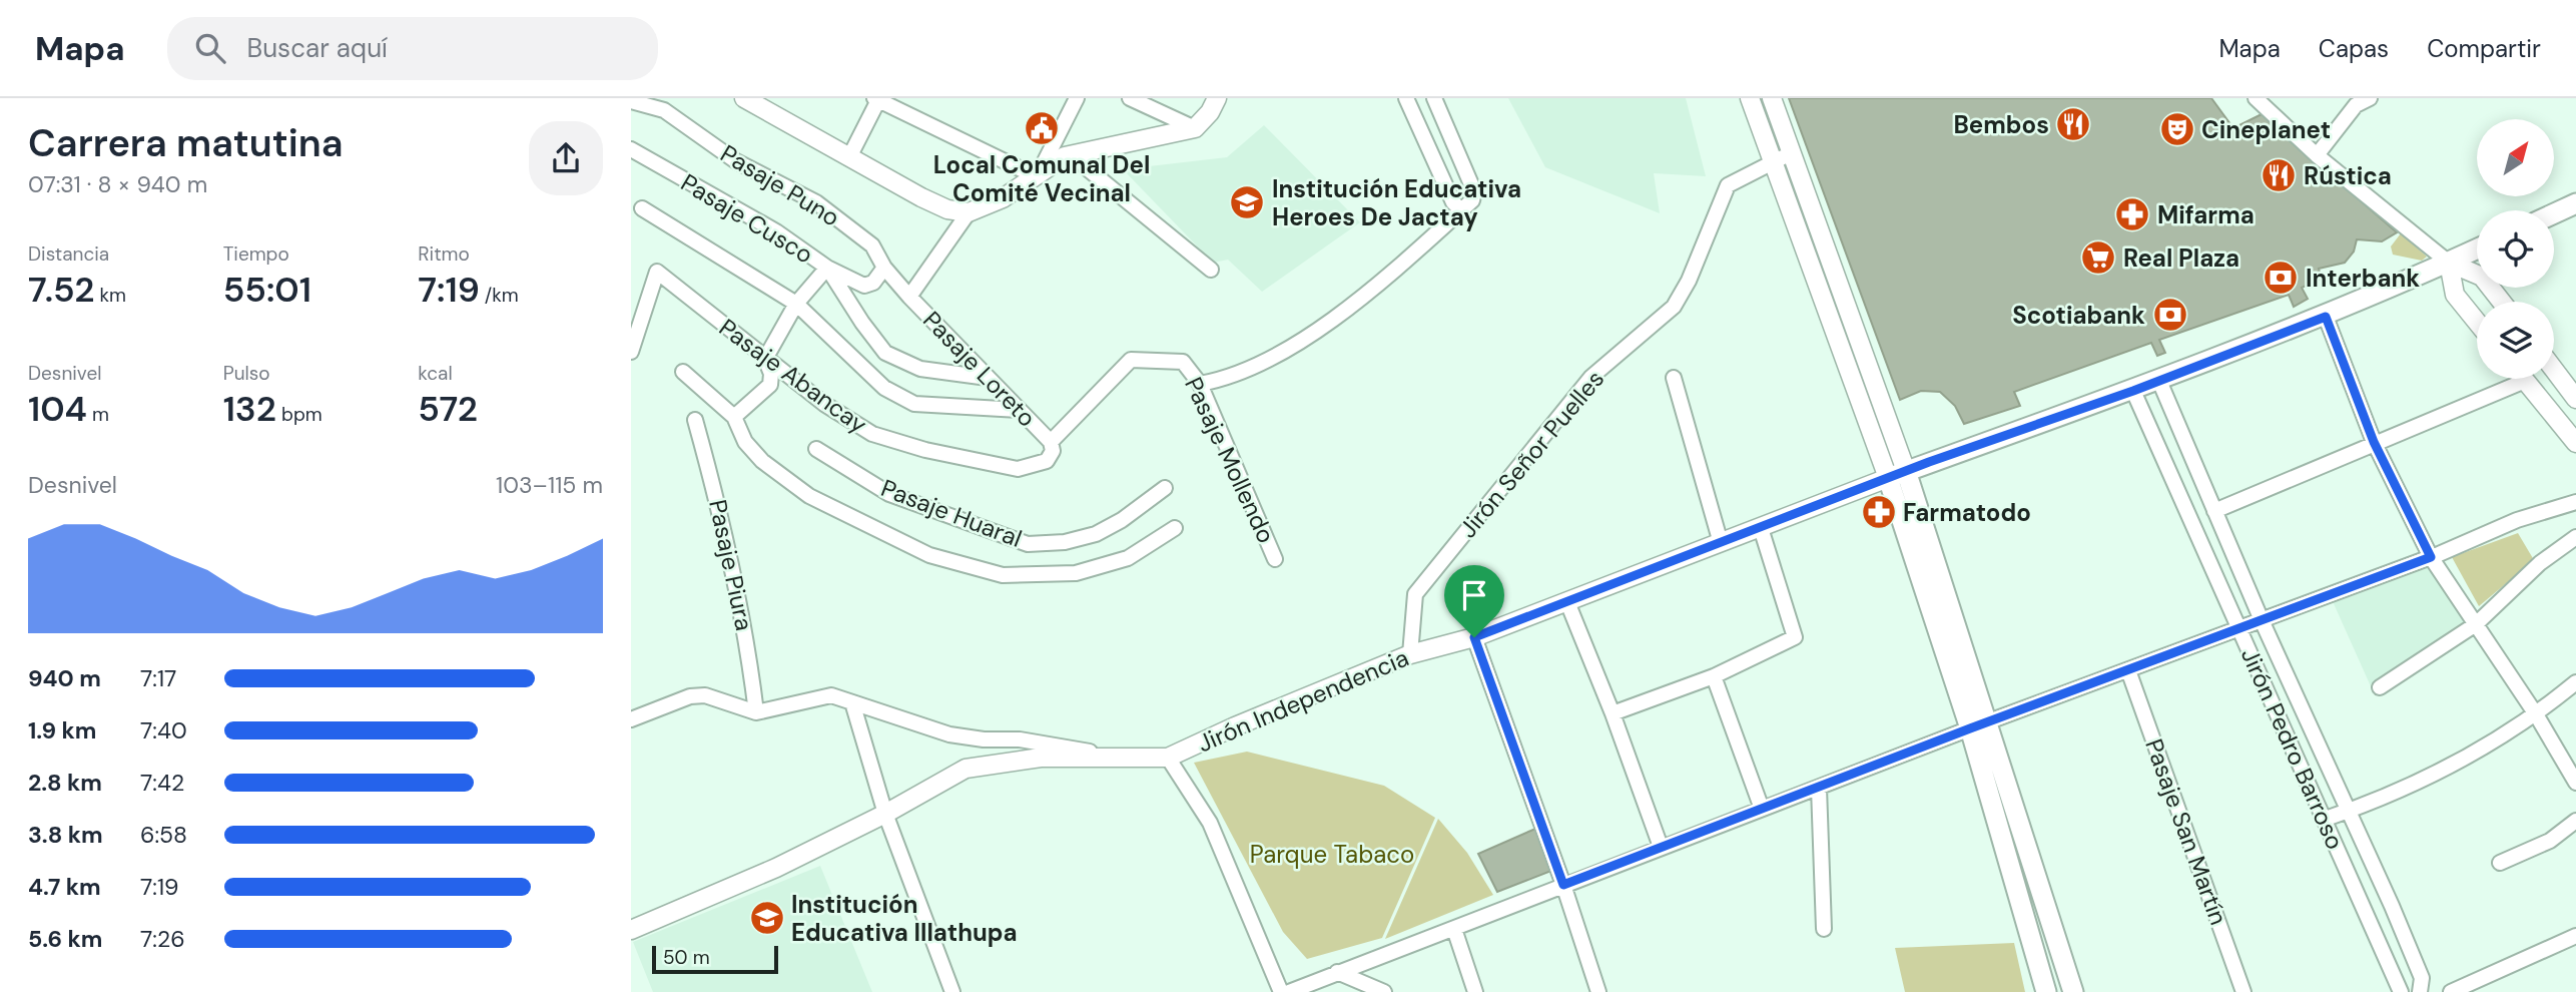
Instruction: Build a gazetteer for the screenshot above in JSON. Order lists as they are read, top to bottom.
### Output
{
  "streets": {
    "main road": ["Jirón Independencia"],
    "street": [
      "Pasaje Puno",
      "Pasaje Cusco",
      "Pasaje Loreto",
      "Pasaje Abancay",
      "Jirón Señor Puelles",
      "Pasaje Mollendo",
      "Pasaje Huaral",
      "Pasaje Piura",
      "Jirón Pedro Barroso",
      "Pasaje San Martín"
    ]
  },
  "crossings": [
    ["Pasaje Puno", "Pasaje Loreto"],
    ["Pasaje Cusco", "Pasaje Loreto"],
    ["Pasaje Loreto", "Pasaje Abancay"],
    ["Pasaje Abancay", "Pasaje Mollendo"],
    ["Jirón Señor Puelles", "Jirón Independencia"],
    ["Jirón Independencia", "Jirón Pedro Barroso"]
  ],
  "parks": ["Parque Tabaco"],
  "places": {
    "restaurant": ["Bembos", "Rústica"],
    "public building": ["Local Comunal Del Comité Vecinal"],
    "theatre": ["Cineplanet"],
    "school or university": ["Institución Educativa Heroes De Jactay", "Institución Educativa Illathupa"],
    "pharmacy": ["Mifarma", "Farmatodo"],
    "supermarket": ["Real Plaza"],
    "bank": ["Interbank", "Scotiabank"]
  },
  "scale_bar": "50 m",
  "north": "top right",
  "page": {
    "header": "Mapa",
    "search": "Buscar aquí",
    "nav": ["Mapa", "Capas", "Compartir"],
    "heading": ["Carrera matutina", "07:31 · 8 × 940 m"],
    "stats": [
      ["Distancia", "7.52 km"],
      ["Tiempo", "55:01"],
      ["Ritmo", "7:19 /km"],
      ["Desnivel", "104 m"],
      ["Pulso", "132 bpm"],
      ["kcal", "572"]
    ],
    "chart": ["Desnivel", "103–115 m"],
    "list": [
      {
        "name": "940 m",
        "note": "7:17"
      },
      {
        "name": "1.9 km",
        "note": "7:40"
      },
      {
        "name": "2.8 km",
        "note": "7:42"
      },
      {
        "name": "3.8 km",
        "note": "6:58"
      },
      {
        "name": "4.7 km",
        "note": "7:19"
      },
      {
        "name": "5.6 km",
        "note": "7:26"
      }
    ],
    "scale": "50 m"
  }
}
